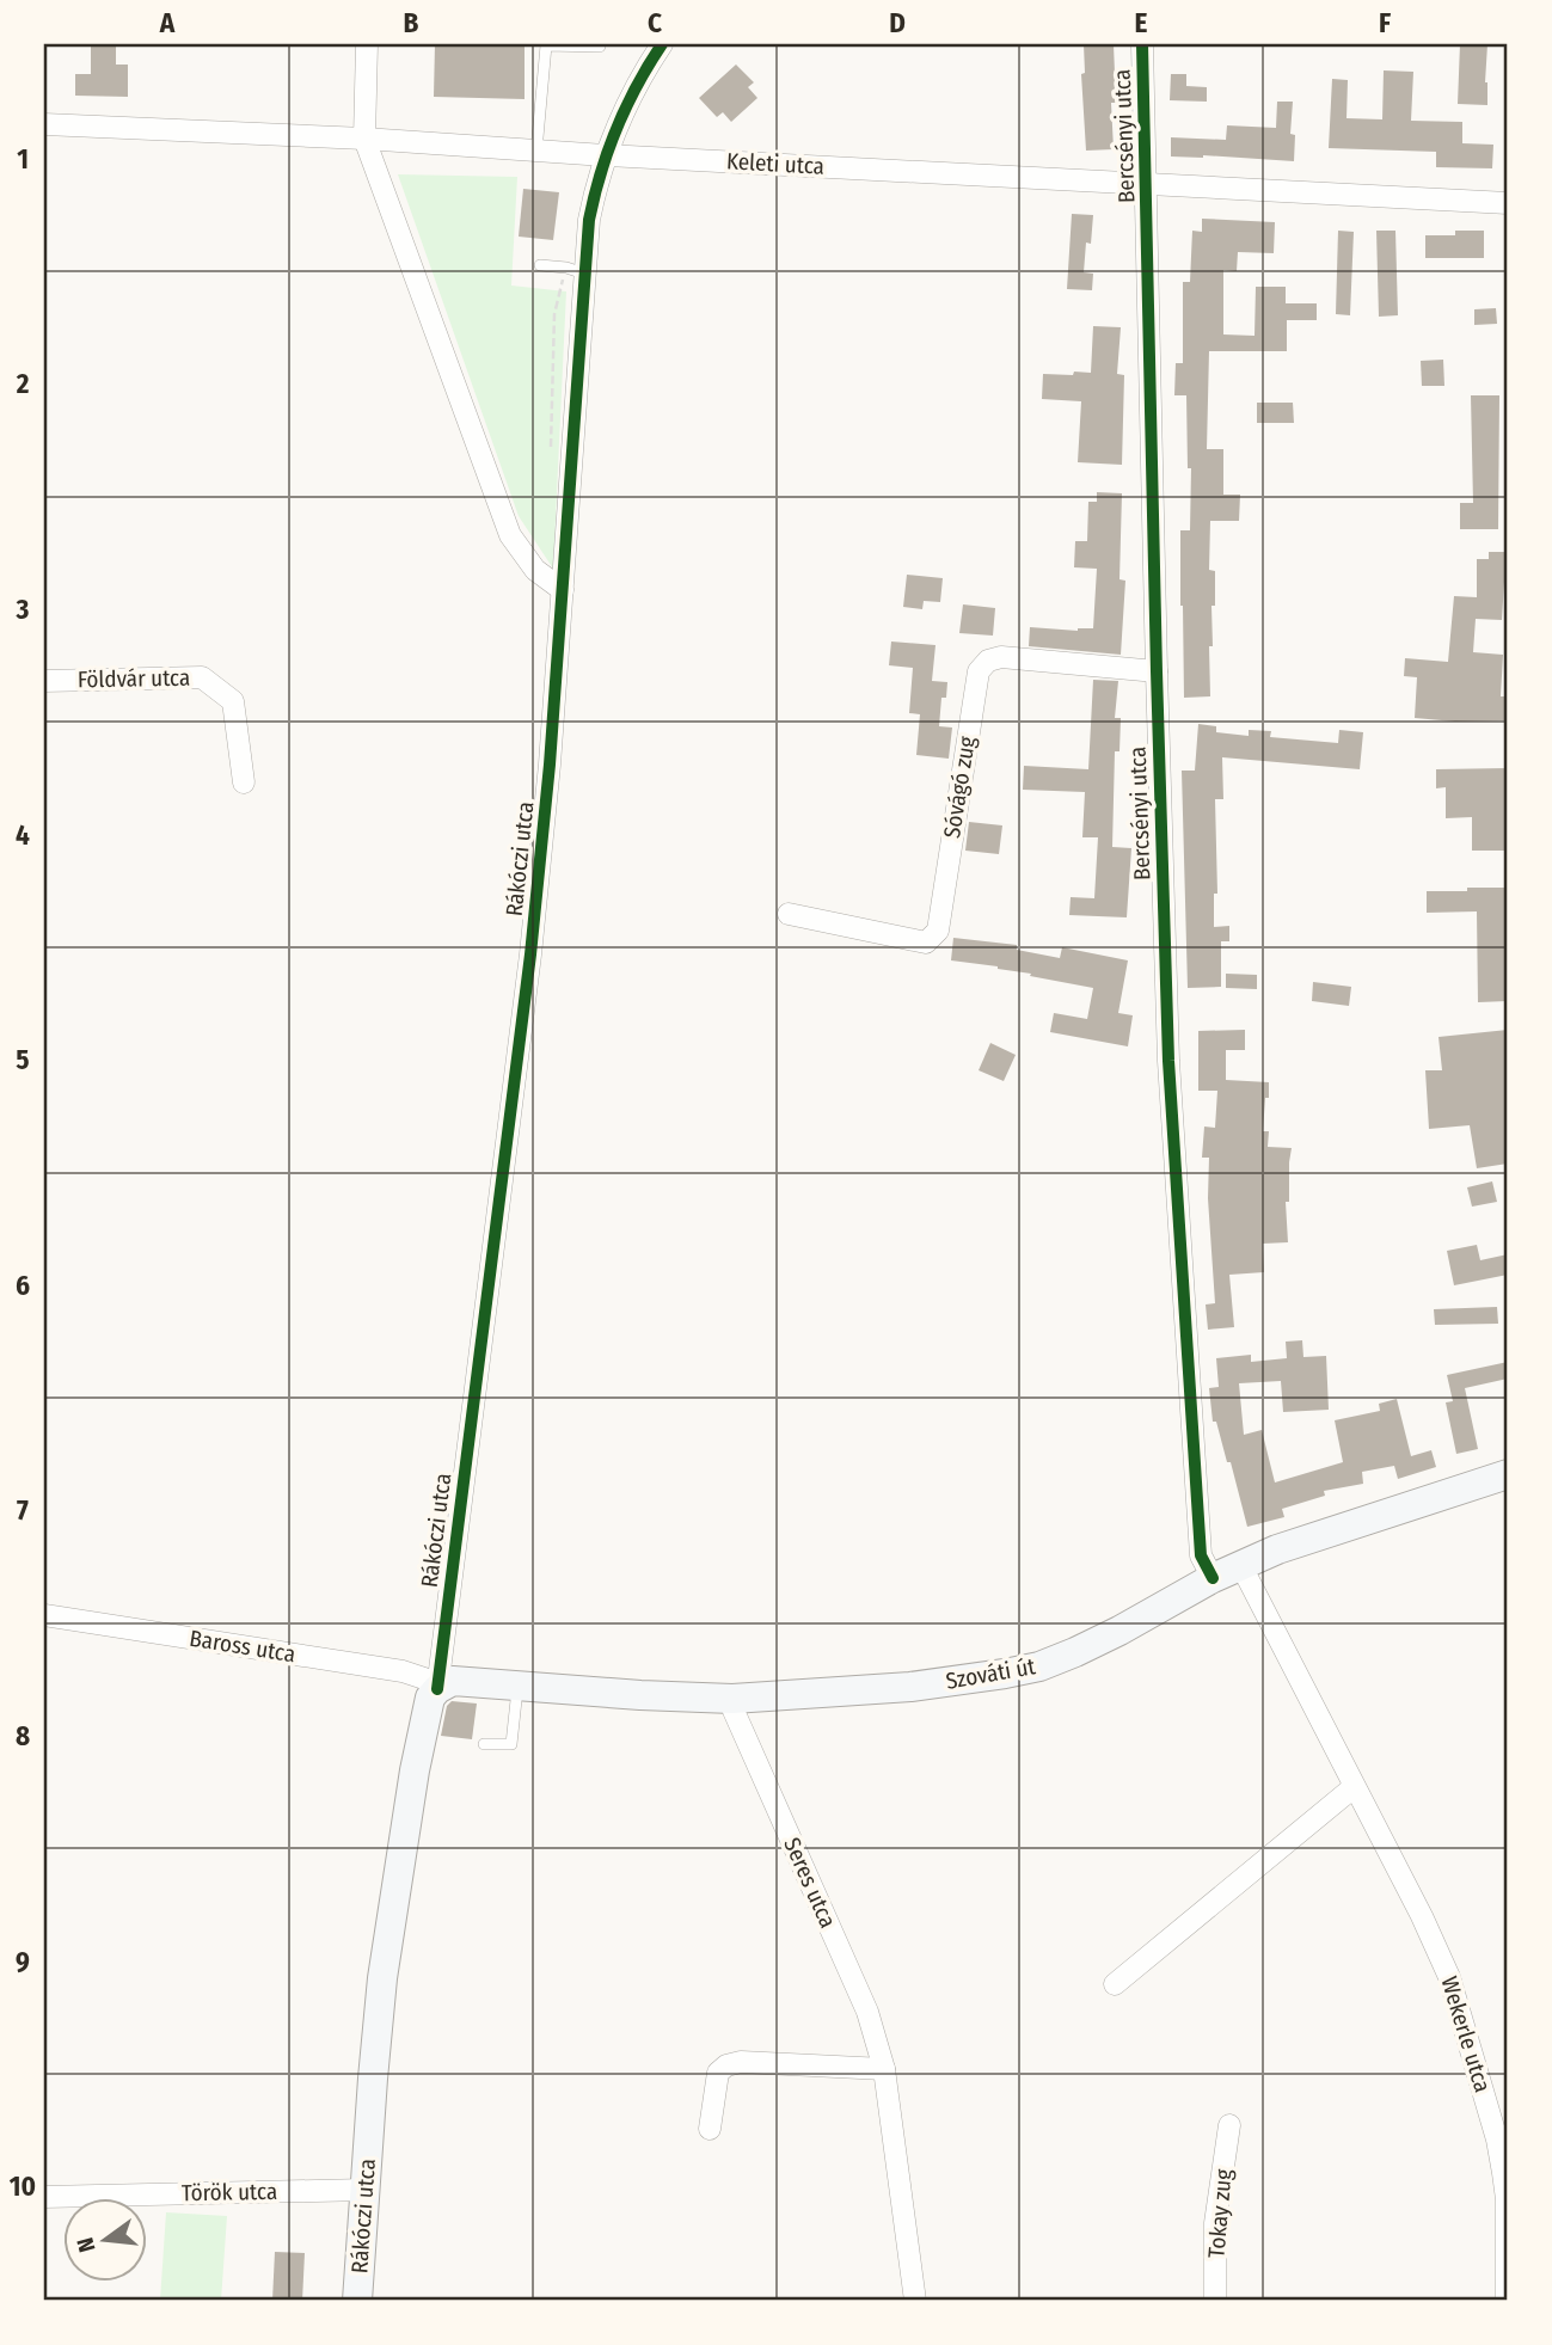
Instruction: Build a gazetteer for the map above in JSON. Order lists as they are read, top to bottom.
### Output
{
  "streets": {
    "main road": ["Rákóczi utca", "Szováti út"],
    "street": [
      "Bercsényi utca",
      "Keleti utca",
      "Földvár utca",
      "Sóvágó zug",
      "Baross utca",
      "Seres utca",
      "Wekerle utca",
      "Török utca",
      "Tokay zug"
    ]
  },
  "crossings": [
    ["Bercsényi utca", "Keleti utca"],
    ["Bercsényi utca", "Sóvágó zug"],
    ["Bercsényi utca", "Szováti út"],
    ["Keleti utca", "Rákóczi utca"],
    ["Rákóczi utca", "Baross utca"],
    ["Rákóczi utca", "Szováti út"],
    ["Rákóczi utca", "Török utca"],
    ["Baross utca", "Szováti út"],
    ["Szováti út", "Seres utca"],
    ["Szováti út", "Wekerle utca"]
  ],
  "north": "left",
  "grid": {
    "columns": [
      "A",
      "B",
      "C",
      "D",
      "E",
      "F"
    ],
    "rows": [
      "1",
      "2",
      "3",
      "4",
      "5",
      "6",
      "7",
      "8",
      "9",
      "10"
    ]
  }
}
